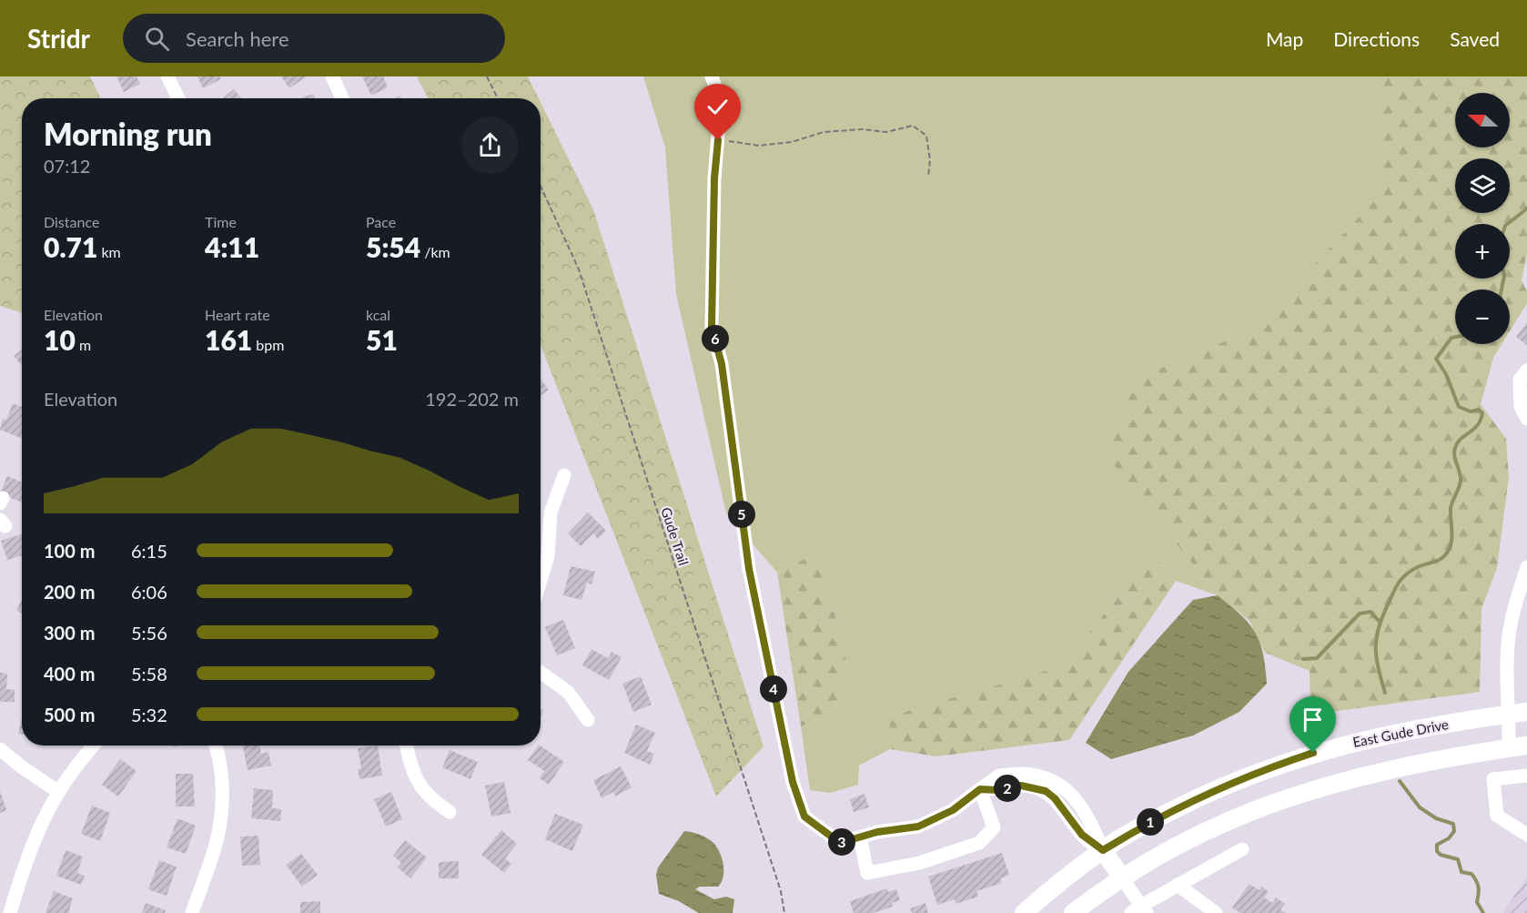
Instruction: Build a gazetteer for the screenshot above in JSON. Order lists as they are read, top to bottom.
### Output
{
  "streets": {
    "main road": ["East Gude Drive"],
    "path": ["Gude Trail"]
  },
  "north": "left",
  "page": {
    "header": "Stridr",
    "search": "Search here",
    "nav": ["Map", "Directions", "Saved"],
    "map_buttons": ["+", "−"],
    "heading": ["Morning run", "07:12"],
    "stats": [
      ["Distance", "0.71 km"],
      ["Time", "4:11"],
      ["Pace", "5:54 /km"],
      ["Elevation", "10 m"],
      ["Heart rate", "161 bpm"],
      ["kcal", "51"]
    ],
    "pins": [
      "6",
      "5",
      "4",
      "2",
      "1",
      "3"
    ],
    "chart": ["Elevation", "192–202 m"],
    "list": [
      {
        "name": "100 m",
        "note": "6:15"
      },
      {
        "name": "200 m",
        "note": "6:06"
      },
      {
        "name": "300 m",
        "note": "5:56"
      },
      {
        "name": "400 m",
        "note": "5:58"
      },
      {
        "name": "500 m",
        "note": "5:32"
      }
    ]
  }
}
